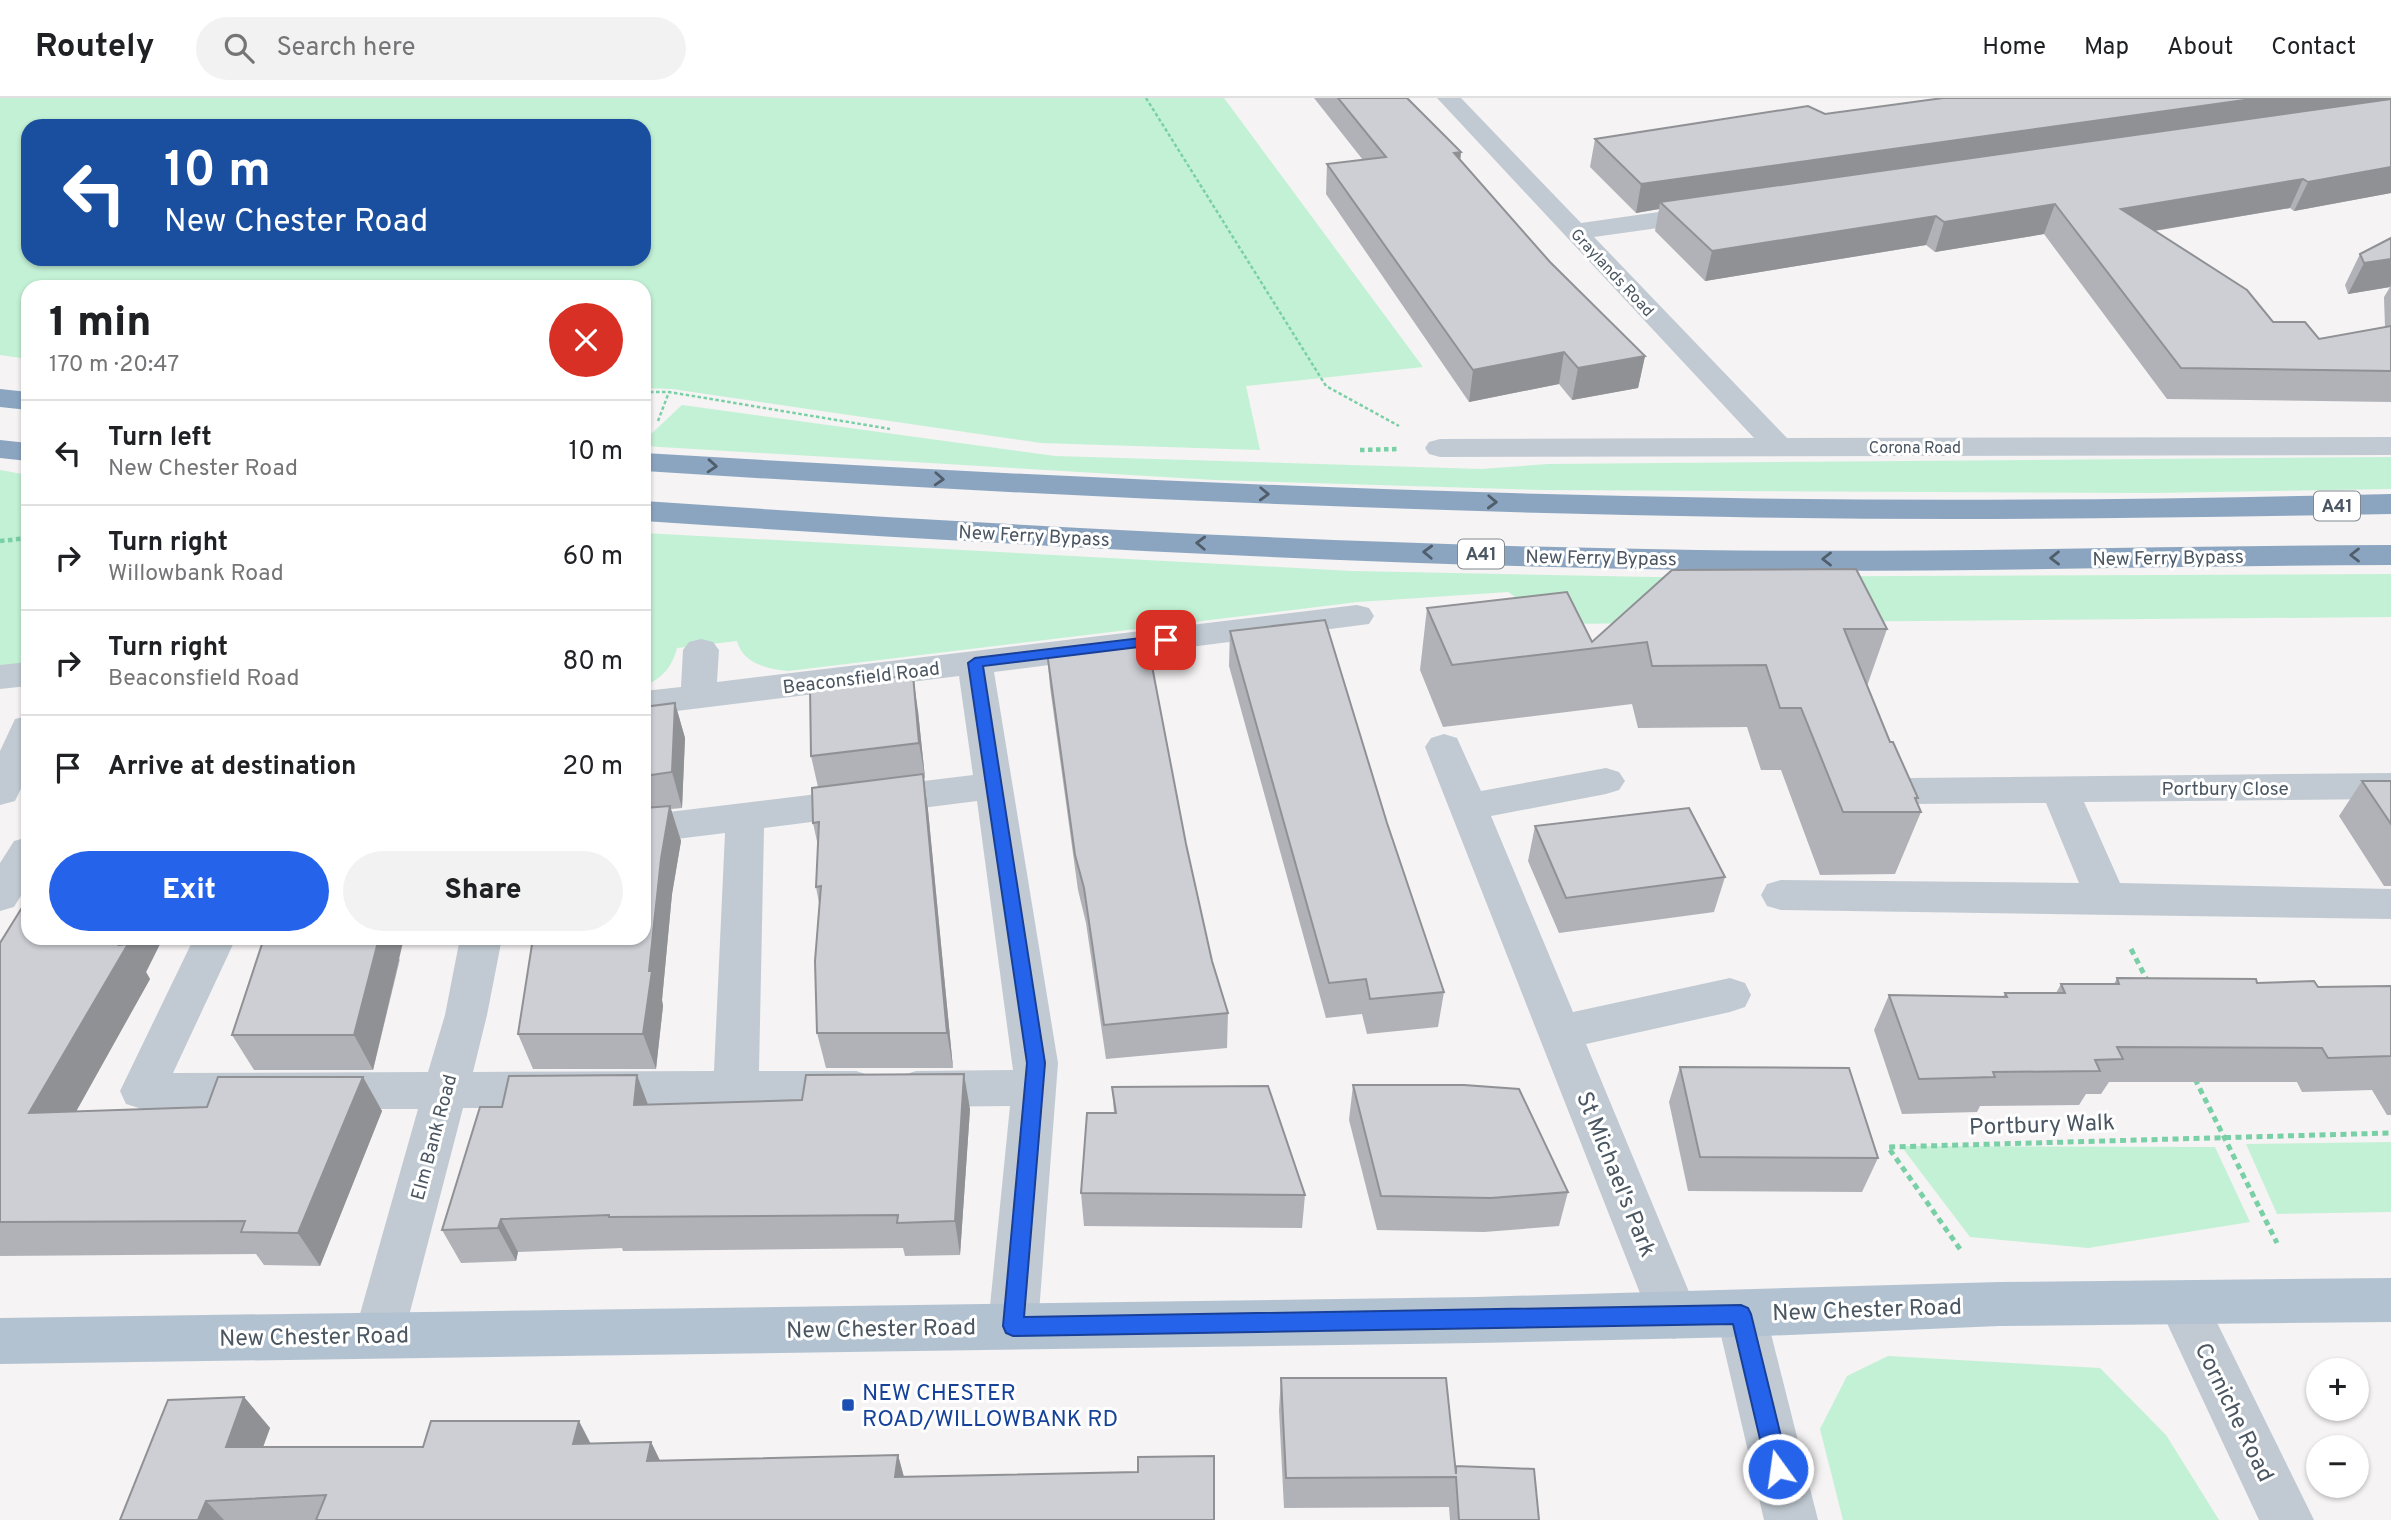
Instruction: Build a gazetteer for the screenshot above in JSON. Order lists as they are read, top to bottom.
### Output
{
  "streets": {
    "highway": ["A41", "New Ferry Bypass"],
    "main road": ["New Chester Road"],
    "street": [
      "Graylands Road",
      "Corona Road",
      "Beaconsfield Road",
      "Portbury Close",
      "Elm Bank Road",
      "St Michael's Park",
      "Corniche Road"
    ],
    "path": ["Portbury Walk"]
  },
  "crossings": [
    ["Graylands Road", "Corona Road"],
    ["Portbury Walk", "New Chester Road"],
    ["Elm Bank Road", "New Chester Road"],
    ["St Michael's Park", "New Chester Road"],
    ["New Chester Road", "Corniche Road"]
  ],
  "places": {
    "transit": ["NEW CHESTER ROAD/WILLOWBANK RD"]
  },
  "page": {
    "header": "Routely",
    "search": "Search here",
    "nav": [
      "Home",
      "Map",
      "About",
      "Contact"
    ],
    "turn": ["10 m", "New Chester Road"],
    "heading": ["1 min", "170 m · 20:47"],
    "list": [
      {
        "name": "Turn left",
        "note": "New Chester Road",
        "value": "10 m"
      },
      {
        "name": "Turn right",
        "note": "Willowbank Road",
        "value": "60 m"
      },
      {
        "name": "Turn right",
        "note": "Beaconsfield Road",
        "value": "80 m"
      },
      {
        "name": "Arrive at destination",
        "value": "20 m"
      }
    ],
    "buttons": ["Exit", "Share"],
    "map_buttons": ["+", "−"]
  }
}
